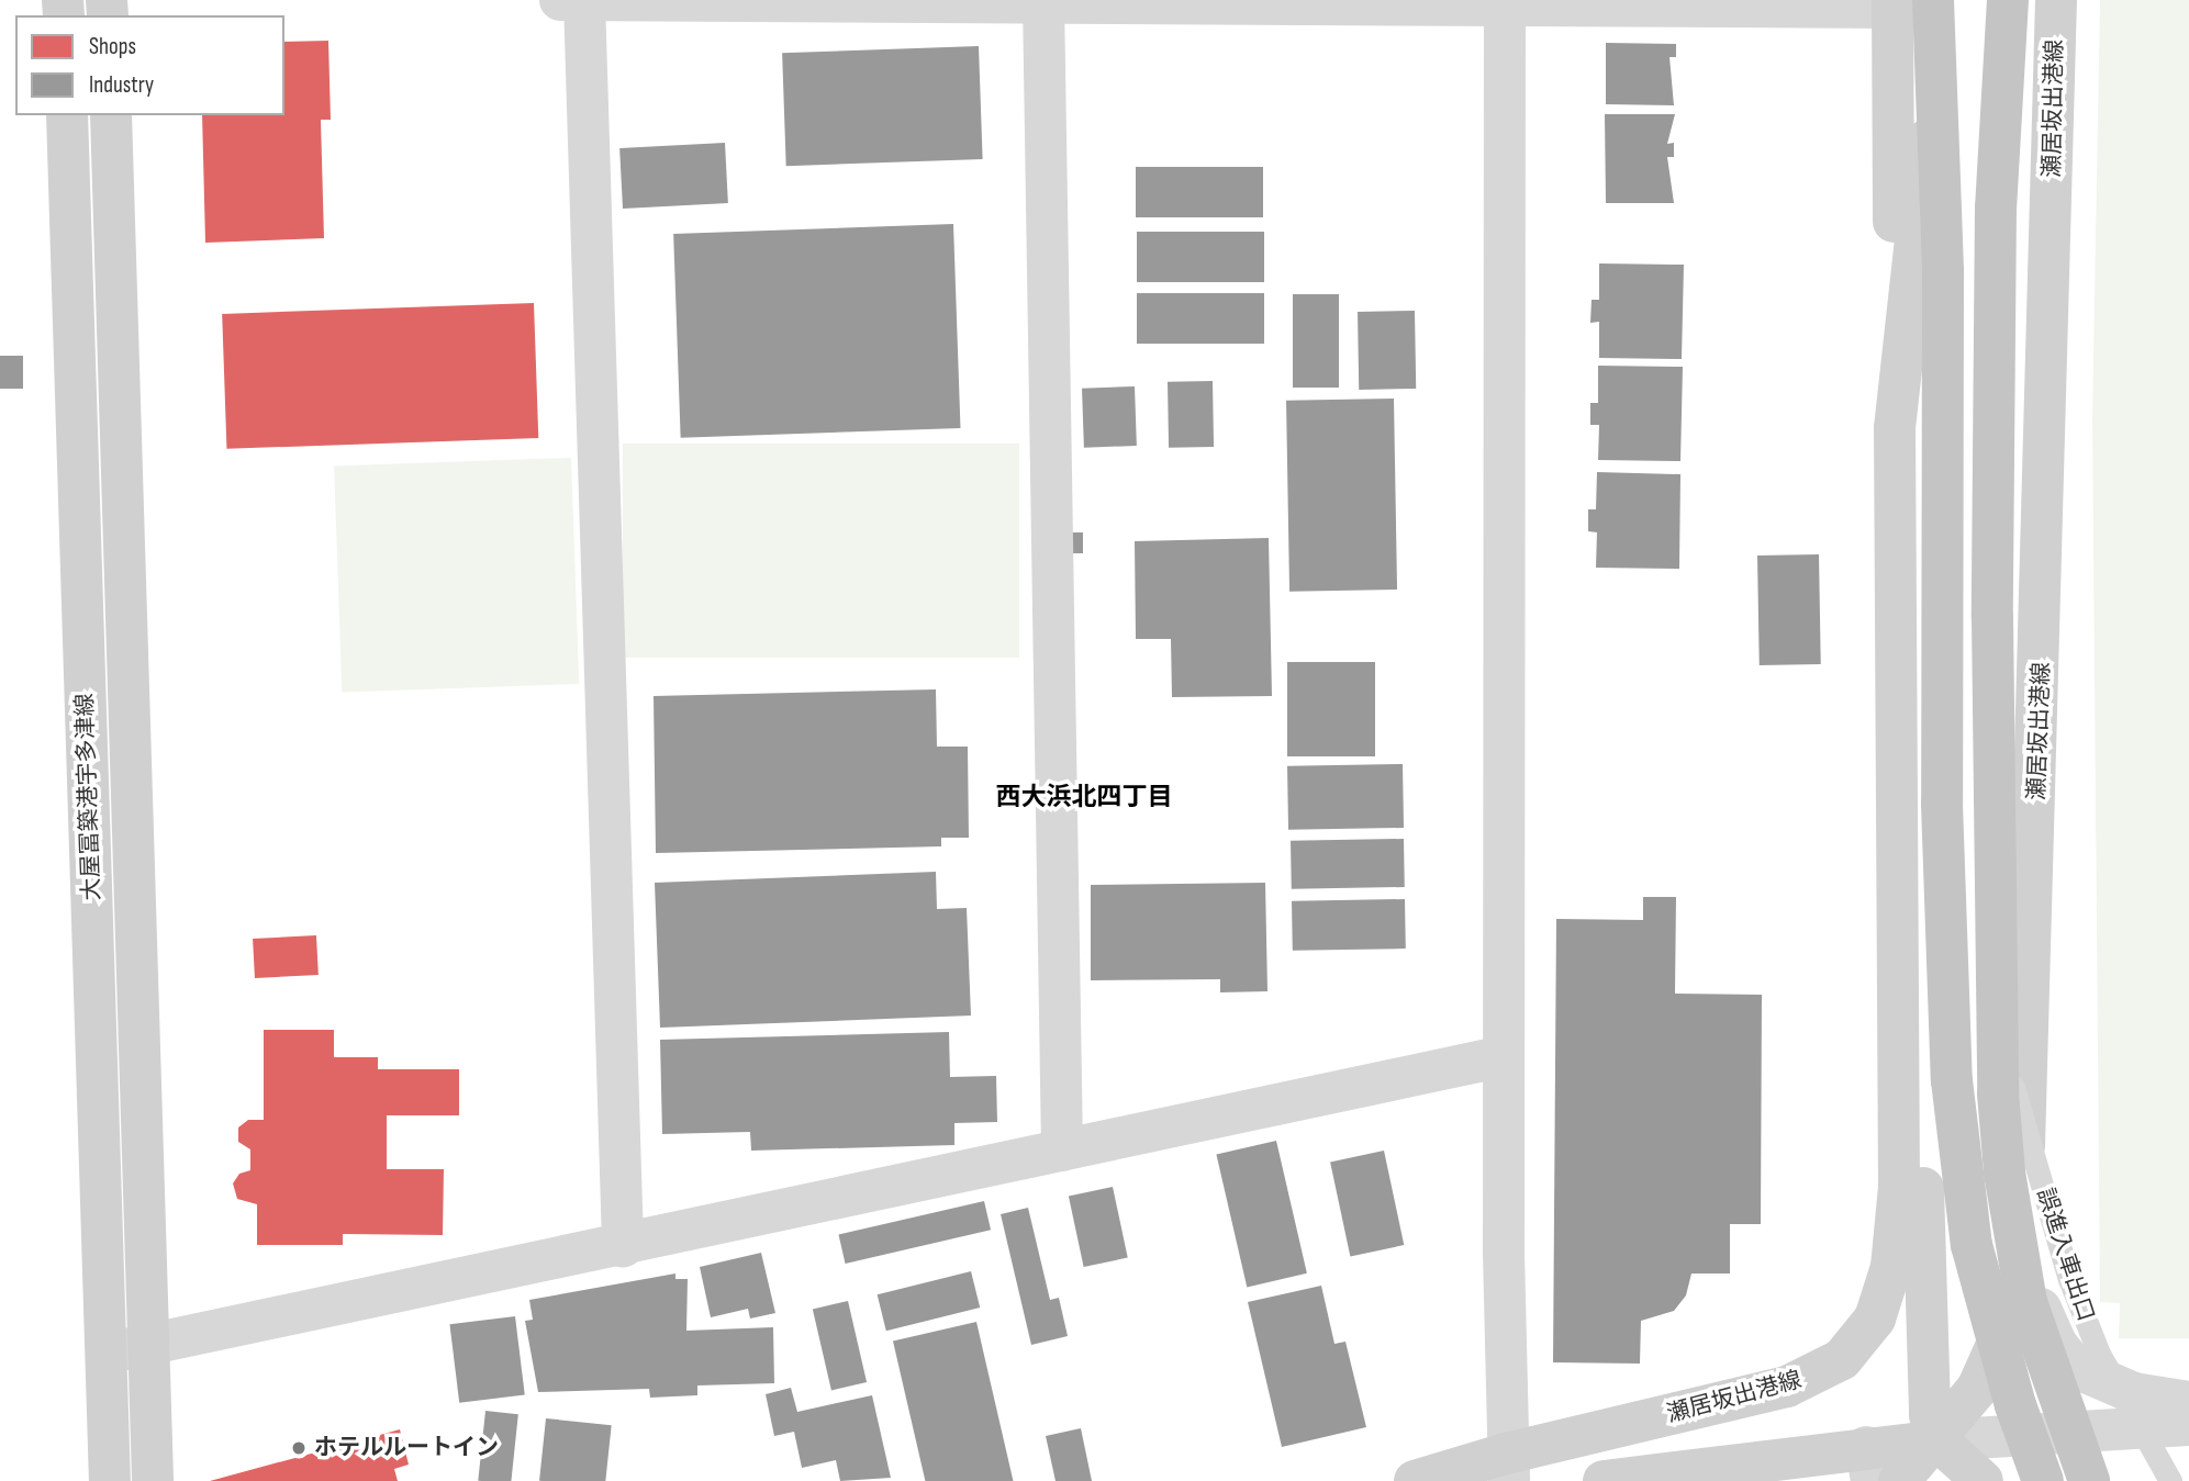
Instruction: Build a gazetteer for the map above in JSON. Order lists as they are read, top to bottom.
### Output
{
  "streets": {
    "main road": ["瀬居坂出港線", "大屋冨築港宇多津線"],
    "lane": ["誤進入車出口"]
  },
  "districts": ["西大浜北四丁目"],
  "places": ["ホテルルートイン"],
  "legend": ["Shops", "Industry"]
}
